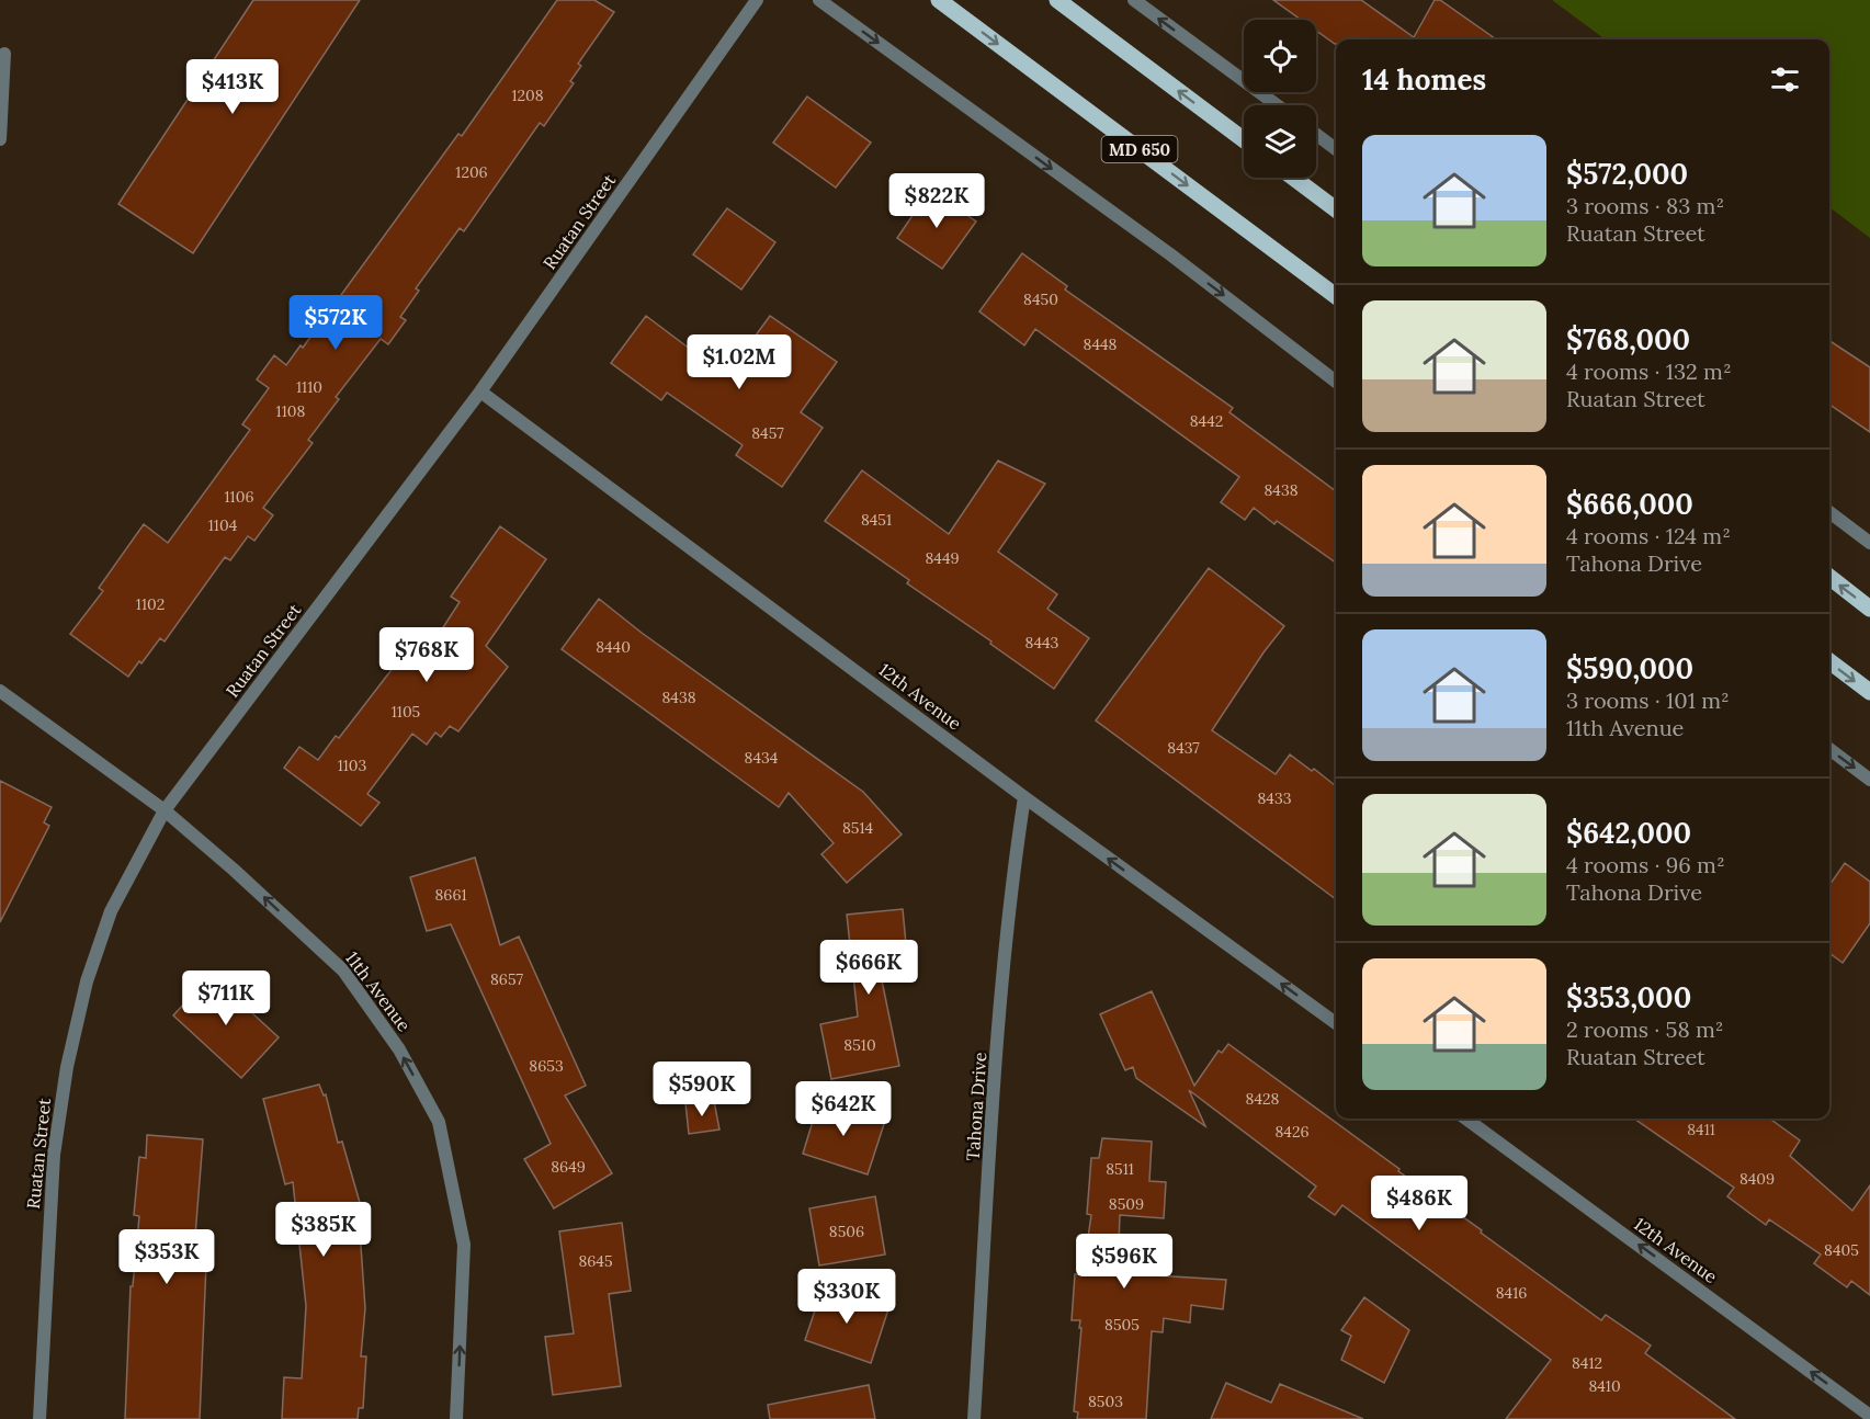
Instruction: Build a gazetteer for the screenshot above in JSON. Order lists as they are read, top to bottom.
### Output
{
  "streets": {
    "main road": ["MD 650"],
    "street": [
      "Ruatan Street",
      "12th Avenue",
      "11th Avenue",
      "Tahona Drive"
    ]
  },
  "crossings": [
    ["Ruatan Street", "12th Avenue"],
    ["Ruatan Street", "11th Avenue"],
    ["12th Avenue", "Tahona Drive"]
  ],
  "one_way": ["12th Avenue", "11th Avenue"],
  "house_numbers": [
    "1208",
    "1206",
    "8450",
    "8448",
    "1110",
    "1108",
    "8442",
    "8457",
    "8438",
    "1106",
    "8451",
    "1104",
    "8449",
    "1102",
    "8443",
    "8440",
    "8438",
    "1105",
    "8437",
    "8434",
    "1103",
    "8433",
    "8514",
    "8661",
    "8657",
    "8510",
    "8653",
    "8428",
    "8411",
    "8426",
    "8649",
    "8511",
    "8409",
    "8509",
    "8506",
    "8405",
    "8645",
    "8416",
    "8505",
    "8412",
    "8410",
    "8503"
  ],
  "page": {
    "heading": "14 homes",
    "price": [
      "$413K",
      "$822K",
      "$572K",
      "$1.02M",
      "$768K",
      "$666K",
      "$711K",
      "$590K",
      "$642K",
      "$486K",
      "$385K",
      "$353K",
      "$596K",
      "$330K"
    ],
    "list": [
      {
        "name": "$572,000",
        "note": "3 rooms · 83 m² · Ruatan Street"
      },
      {
        "name": "$768,000",
        "note": "4 rooms · 132 m² · Ruatan Street"
      },
      {
        "name": "$666,000",
        "note": "4 rooms · 124 m² · Tahona Drive"
      },
      {
        "name": "$590,000",
        "note": "3 rooms · 101 m² · 11th Avenue"
      },
      {
        "name": "$642,000",
        "note": "4 rooms · 96 m² · Tahona Drive"
      },
      {
        "name": "$353,000",
        "note": "2 rooms · 58 m² · Ruatan Street"
      }
    ]
  }
}
